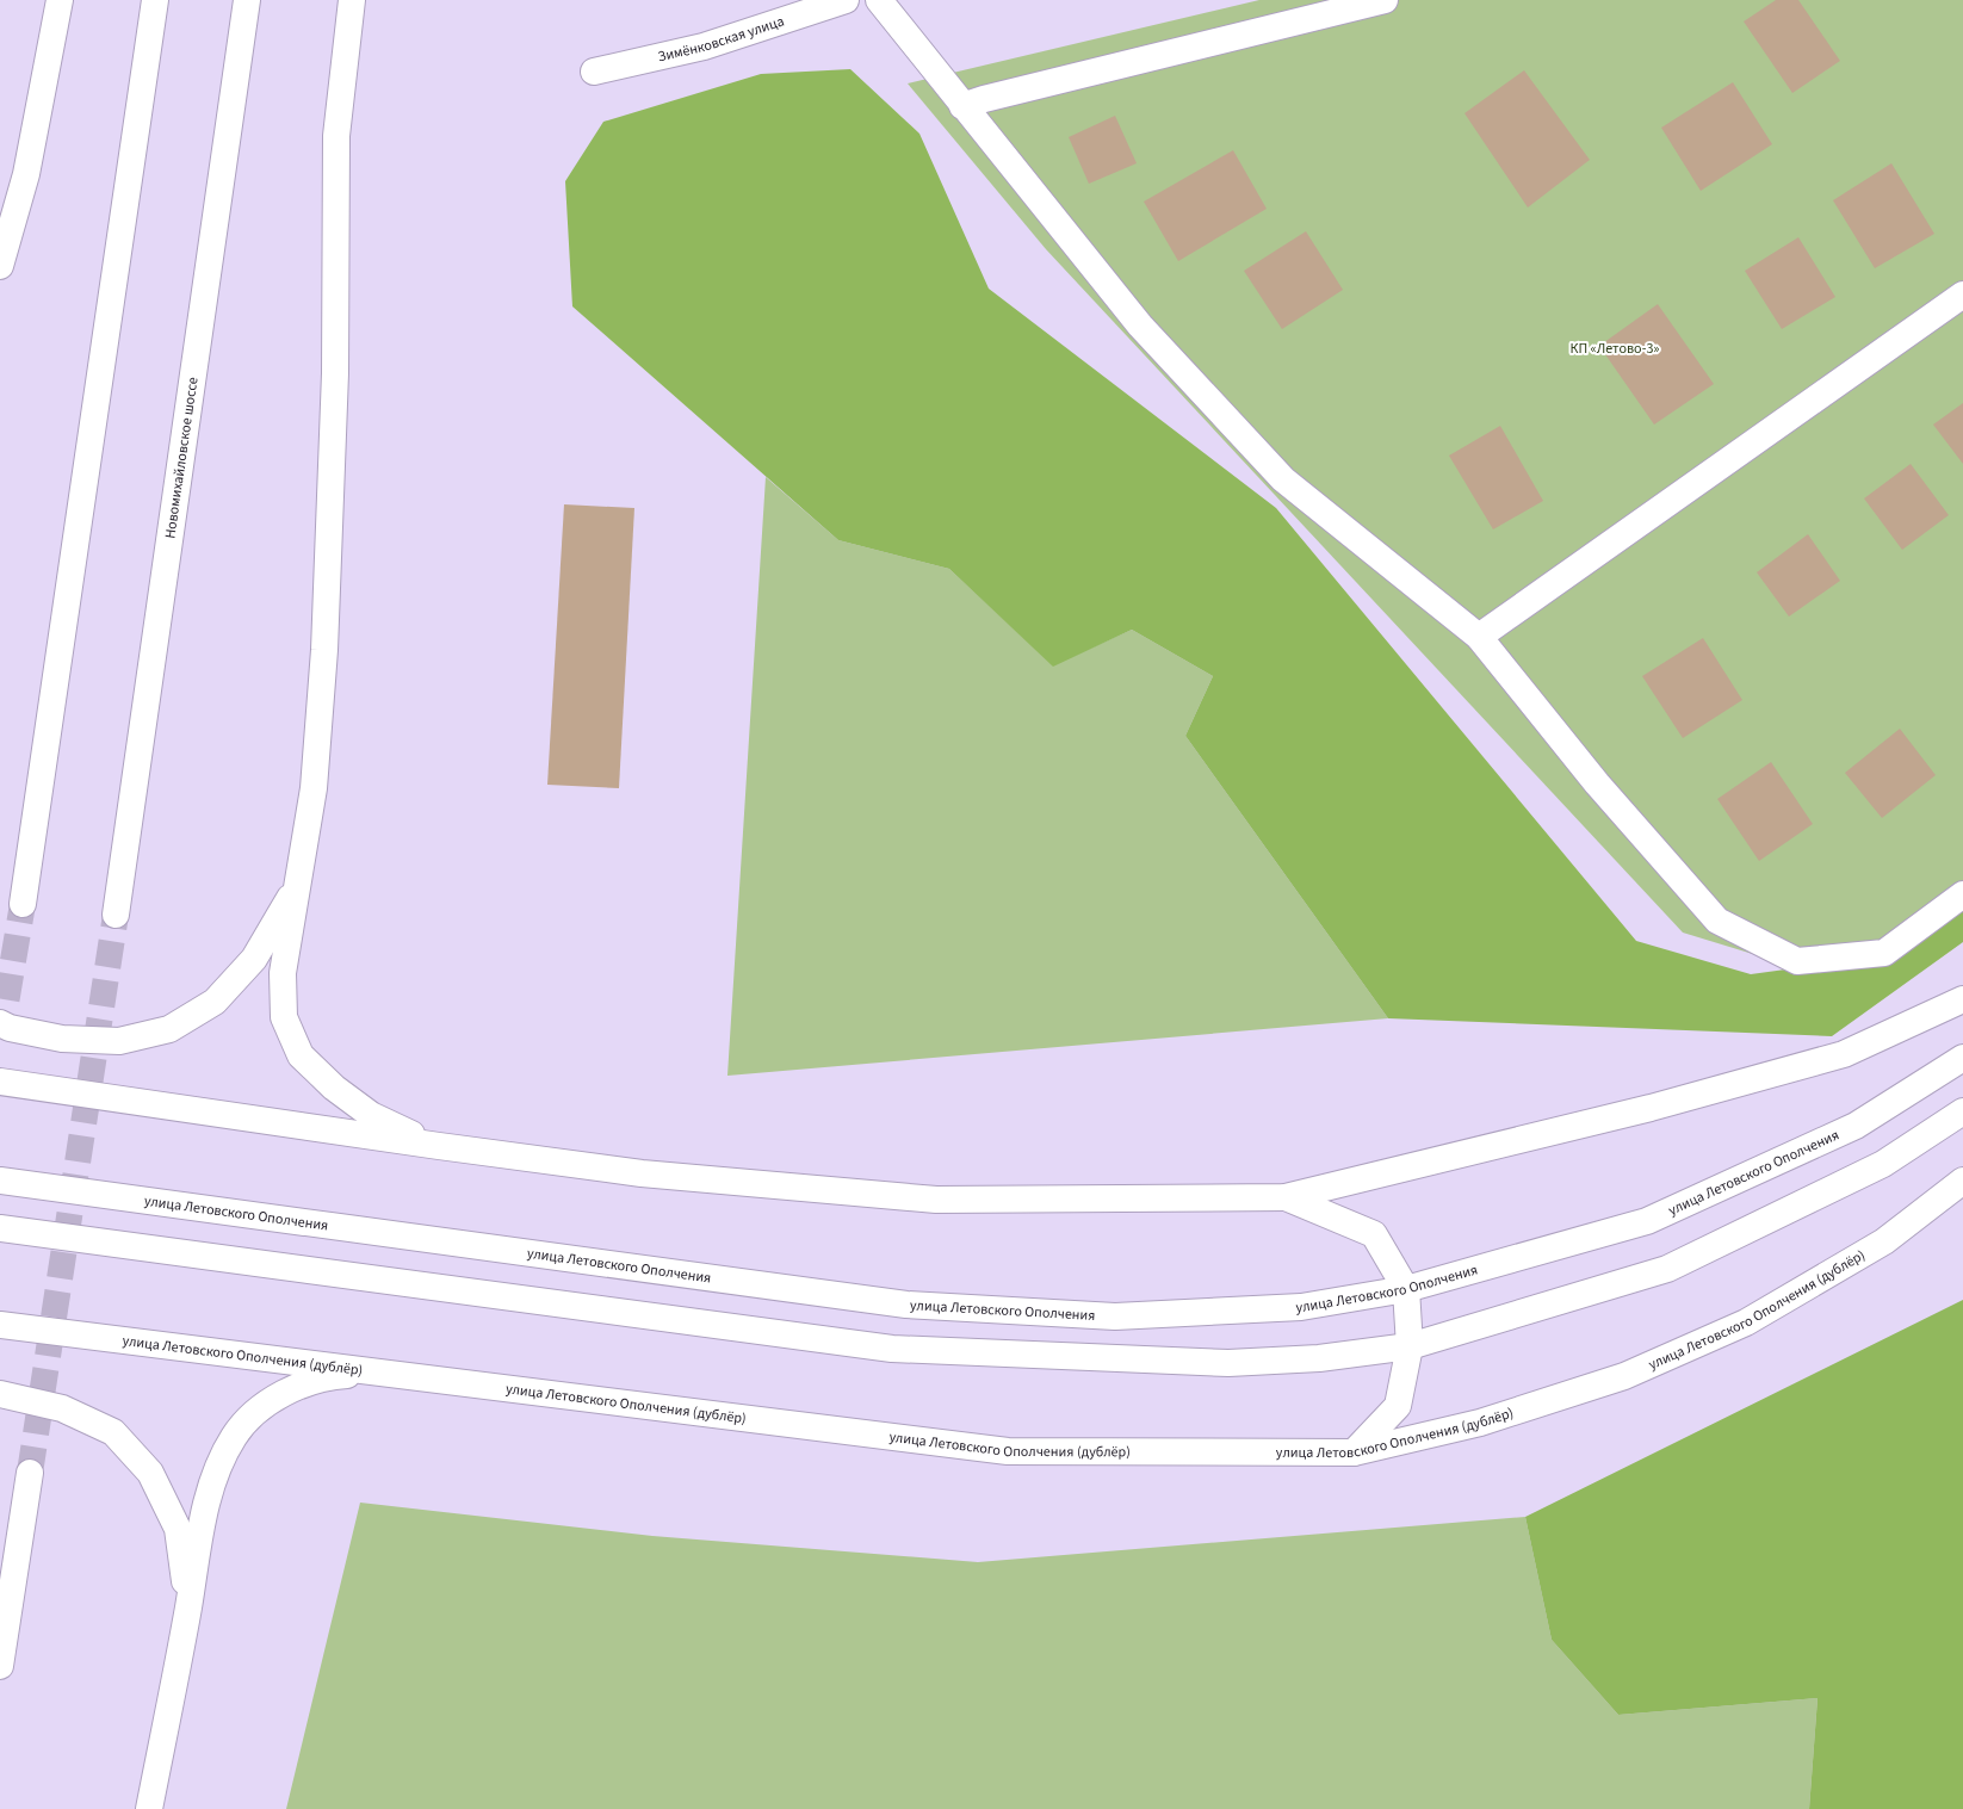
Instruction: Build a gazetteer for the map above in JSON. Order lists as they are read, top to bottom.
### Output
{
  "streets": {
    "street": [
      "Зимёнковская улица",
      "Новомихайловское шоссе",
      "улица Летовского Ополчения",
      "улица Летовского Ополчения (дублёр)"
    ]
  },
  "parks": ["КП «Летово-3»"]
}
